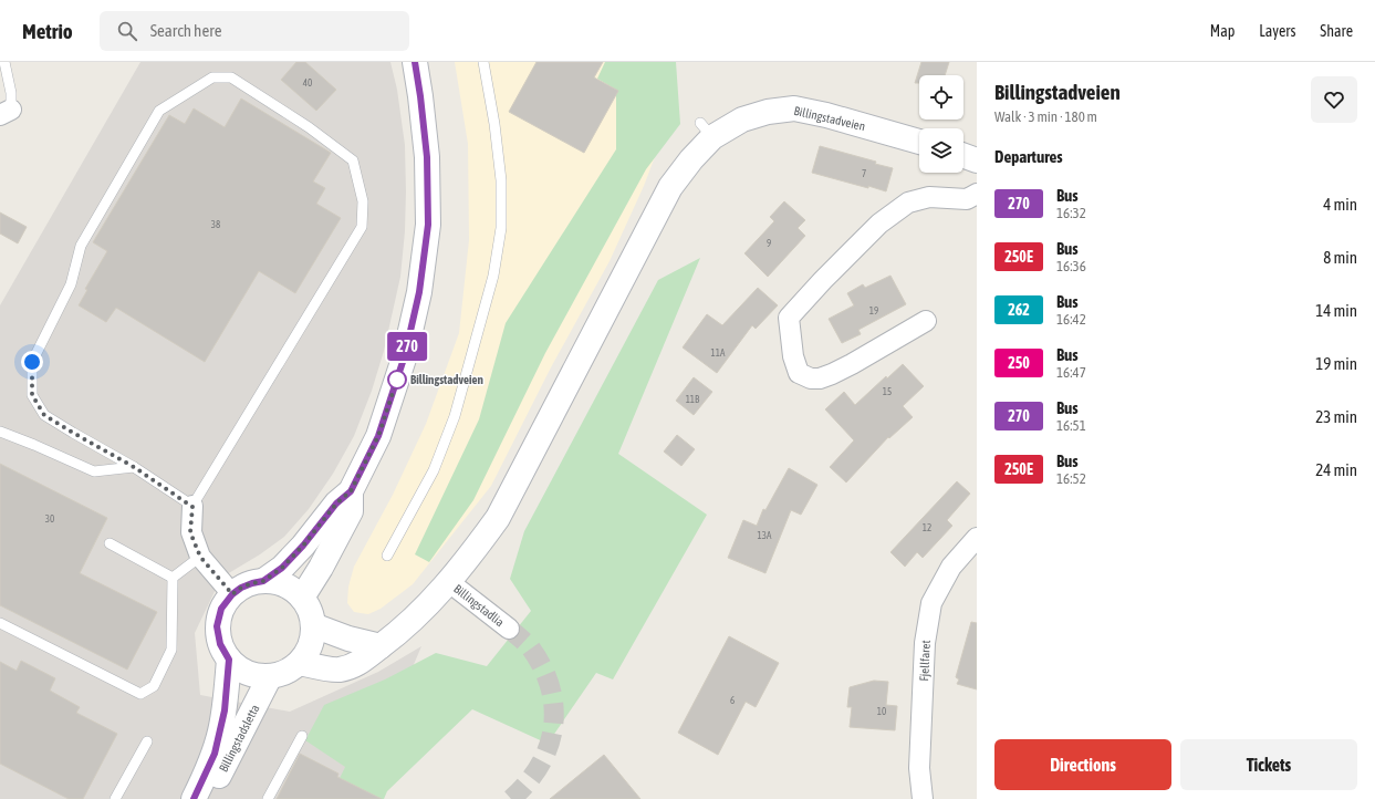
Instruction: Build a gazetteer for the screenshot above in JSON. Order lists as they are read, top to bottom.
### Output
{
  "streets": {
    "main road": ["Billingstadveien", "Billingstadsletta"],
    "street": ["Billingstadlia", "Fjellfaret"]
  },
  "crossings": [
    ["Billingstadveien", "Billingstadlia"],
    ["Billingstadveien", "Billingstadsletta"]
  ],
  "places": ["Billingstadveien"],
  "lines": ["bus line 270"],
  "house_numbers": [
    "40",
    "7",
    "38",
    "9",
    "19",
    "11A",
    "15",
    "11B",
    "30",
    "12",
    "13A",
    "6",
    "10"
  ],
  "page": {
    "header": "Metrio",
    "search": "Search here",
    "nav": ["Map", "Layers", "Share"],
    "on_map": "270",
    "heading": [
      ["Billingstadveien", "Walk · 3 min · 180 m"],
      "Departures"
    ],
    "list": [
      {
        "mark": "270",
        "name": "Bus",
        "note": "16:32",
        "value": "4 min"
      },
      {
        "mark": "250E",
        "name": "Bus",
        "note": "16:36",
        "value": "8 min"
      },
      {
        "mark": "262",
        "name": "Bus",
        "note": "16:42",
        "value": "14 min"
      },
      {
        "mark": "250",
        "name": "Bus",
        "note": "16:47",
        "value": "19 min"
      },
      {
        "mark": "270",
        "name": "Bus",
        "note": "16:51",
        "value": "23 min"
      },
      {
        "mark": "250E",
        "name": "Bus",
        "note": "16:52",
        "value": "24 min"
      }
    ],
    "buttons": ["Directions", "Tickets"]
  }
}
